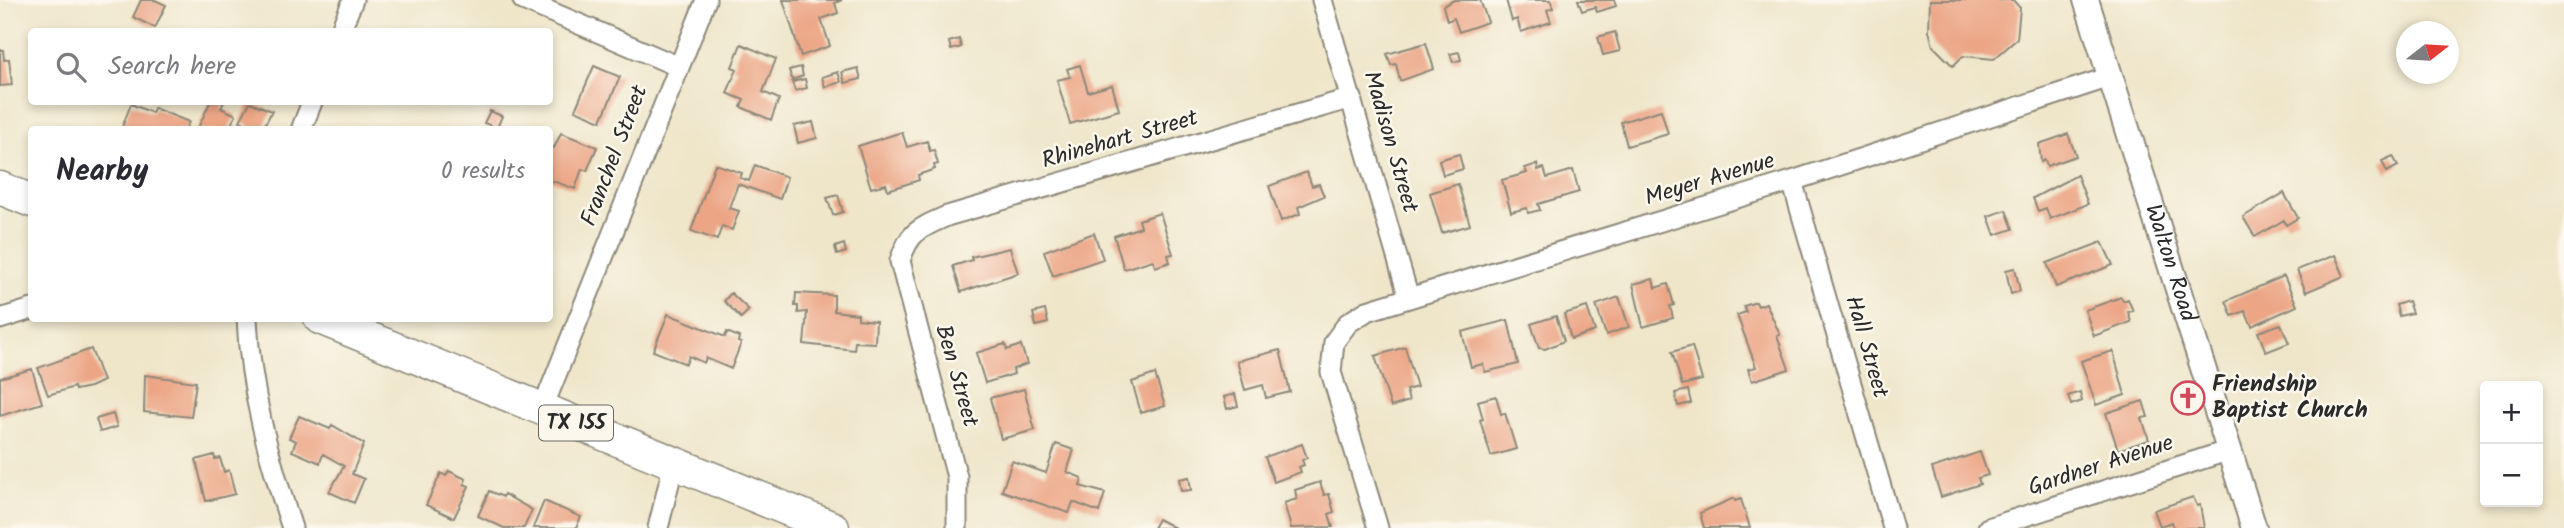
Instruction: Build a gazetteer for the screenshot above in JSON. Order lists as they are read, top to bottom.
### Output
{
  "streets": {
    "main road": ["TX 155"],
    "street": [
      "Rhinehart Street",
      "Madison Street",
      "Franchel Street",
      "Meyer Avenue",
      "Walton Road",
      "Hall Street",
      "Ben Street",
      "Gardner Avenue"
    ]
  },
  "crossings": [
    ["Rhinehart Street", "Madison Street"],
    ["Rhinehart Street", "Ben Street"],
    ["Madison Street", "Meyer Avenue"],
    ["Franchel Street", "TX 155"],
    ["Meyer Avenue", "Walton Road"],
    ["Meyer Avenue", "Hall Street"],
    ["Walton Road", "Gardner Avenue"]
  ],
  "places": {
    "church": ["Friendship Baptist Church"]
  },
  "north": "right",
  "page": {
    "search": "Search here",
    "heading": ["Nearby", "0 results"],
    "map_buttons": ["+", "−"]
  }
}
